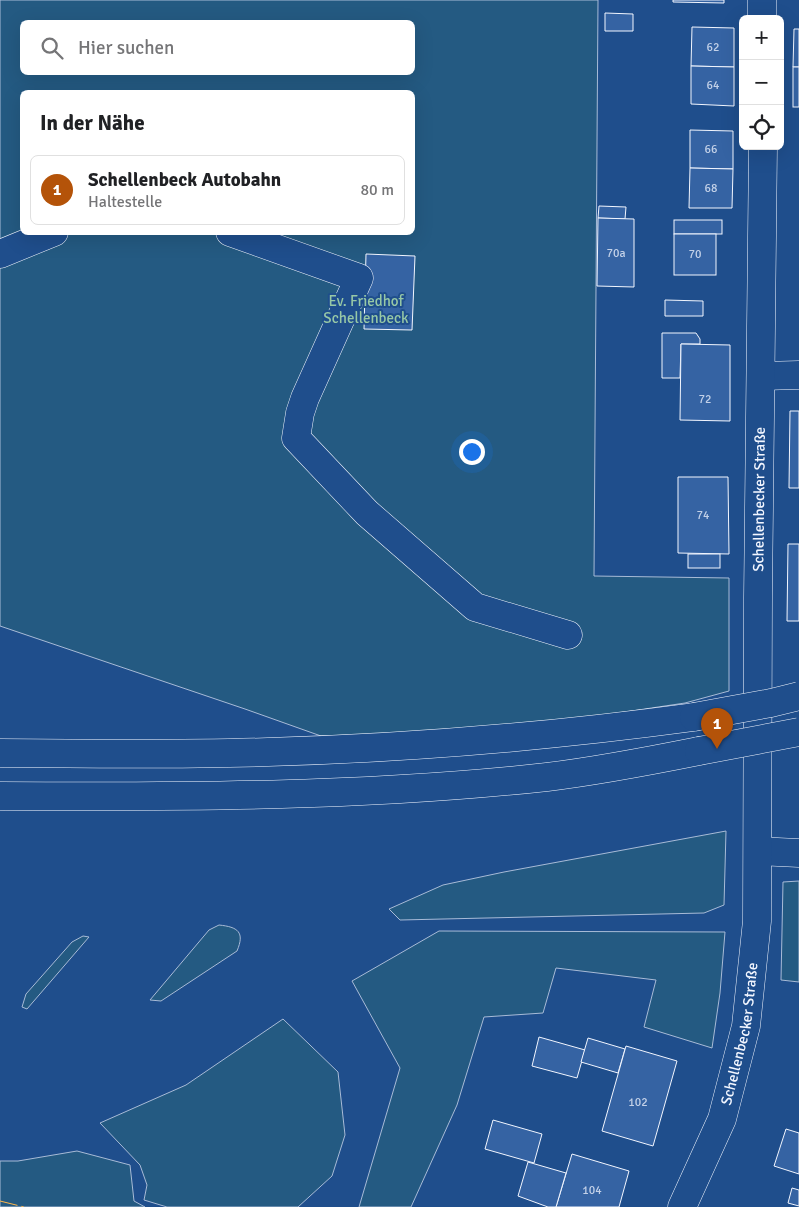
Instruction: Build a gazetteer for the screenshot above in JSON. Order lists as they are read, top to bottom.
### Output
{
  "streets": {
    "main road": ["Schellenbecker Straße"]
  },
  "parks": ["Ev. Friedhof Schellenbeck"],
  "house_numbers": [
    "62",
    "64",
    "66",
    "68",
    "70a",
    "70",
    "72",
    "74",
    "102",
    "104"
  ],
  "page": {
    "map_buttons": ["+", "−"],
    "search": "Hier suchen",
    "heading": "In der Nähe",
    "list": [
      {
        "mark": "1",
        "name": "Schellenbeck Autobahn",
        "note": "Haltestelle",
        "value": "80 m"
      }
    ],
    "pins": "1"
  }
}
